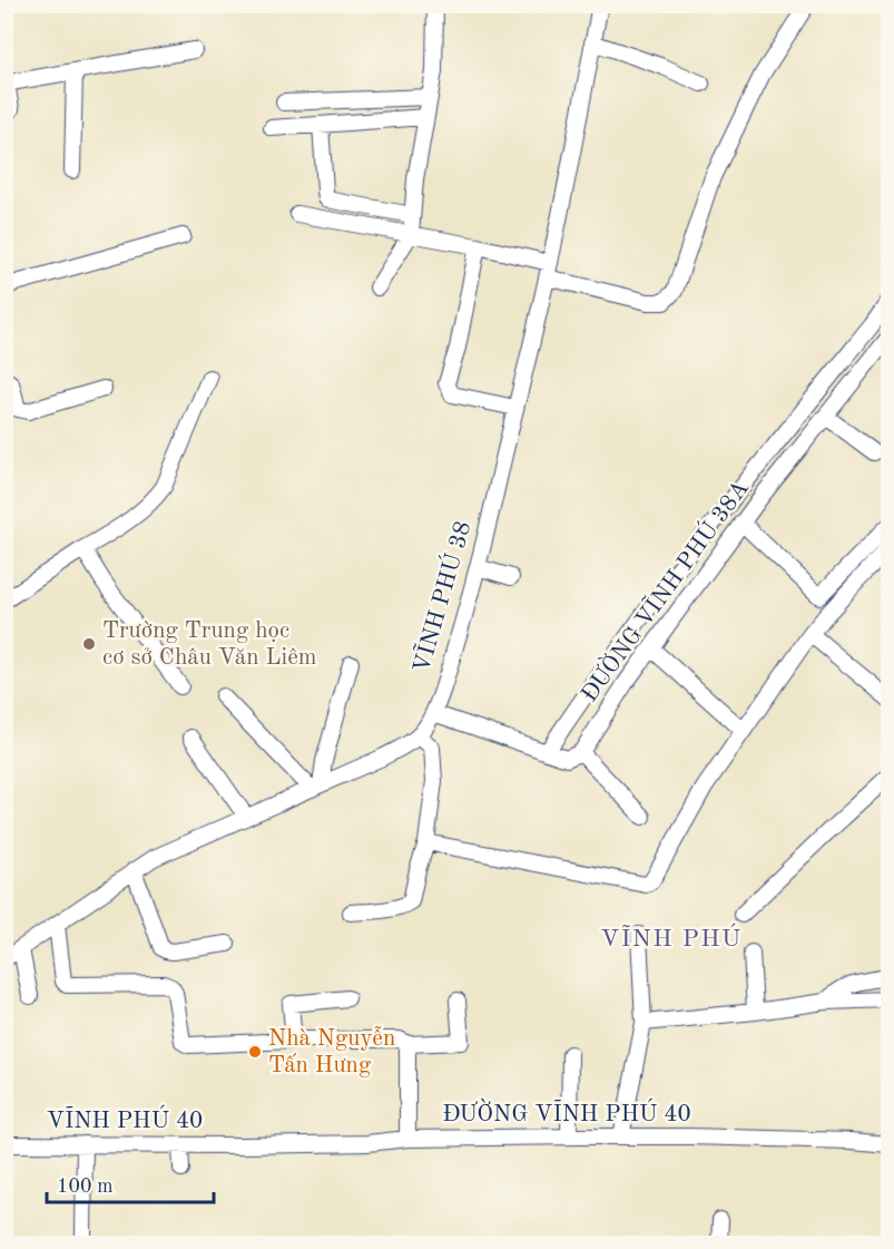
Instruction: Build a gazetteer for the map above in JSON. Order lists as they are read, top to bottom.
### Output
{
  "streets": {
    "street": [
      "ĐƯỜNG VĨNH PHÚ 38A",
      "VĨNH PHÚ 38",
      "ĐƯỜNG VĨNH PHÚ 40",
      "VĨNH PHÚ 40"
    ]
  },
  "crossings": [
    ["ĐƯỜNG VĨNH PHÚ 40", "VĨNH PHÚ 40"]
  ],
  "districts": ["VĨNH PHÚ"],
  "places": ["Trường Trung học cơ sở Châu Văn Liêm", "Nhà Nguyễn Tấn Hưng"],
  "scale_bar": "100 m"
}
